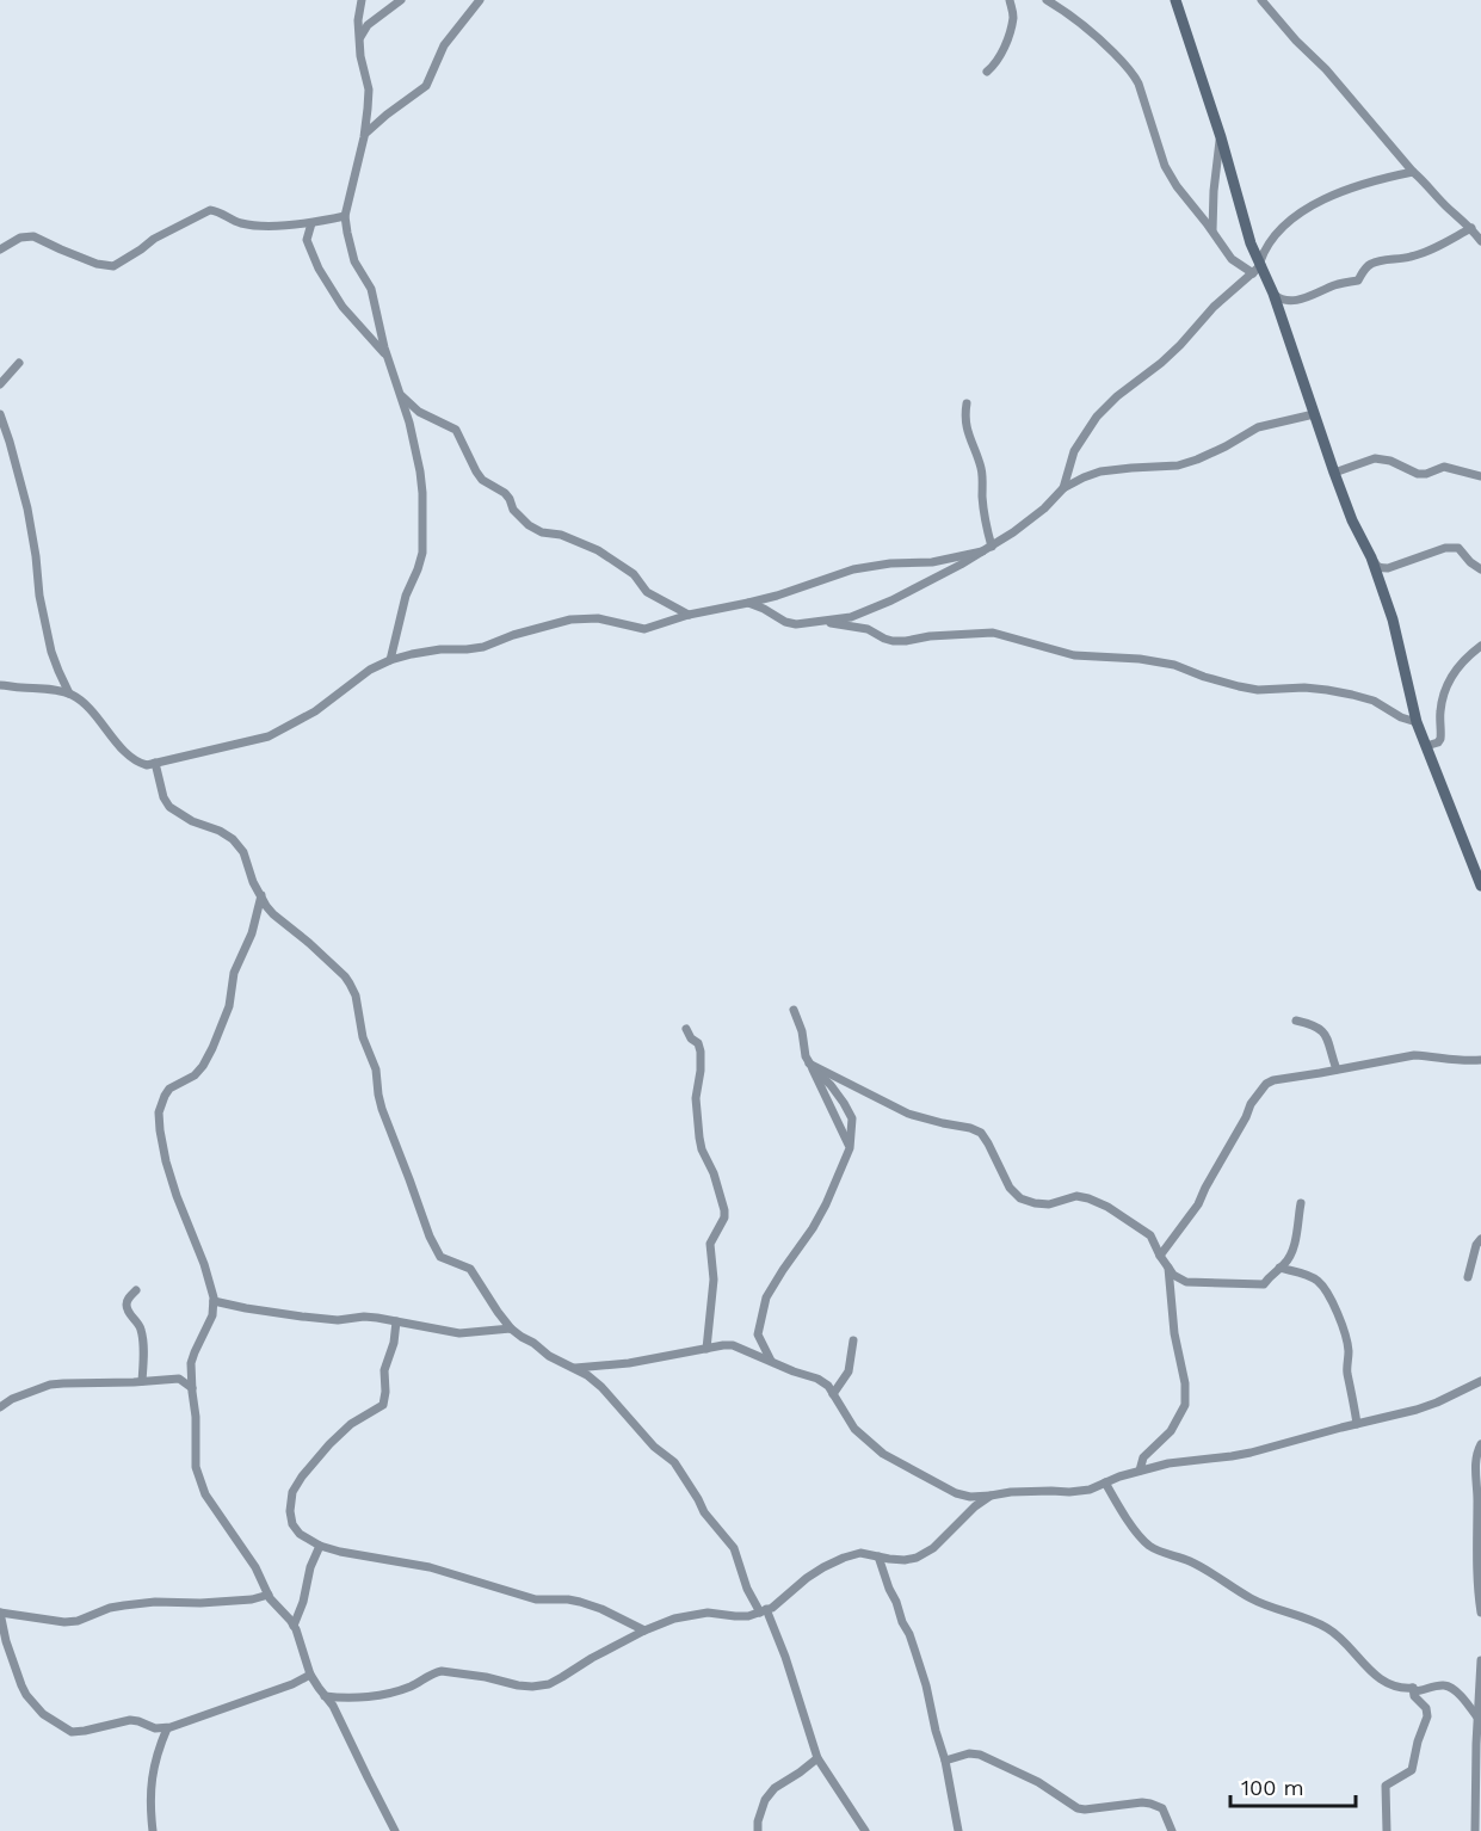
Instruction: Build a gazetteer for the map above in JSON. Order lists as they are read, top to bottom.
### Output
{
  "scale_bar": "100 m"
}
